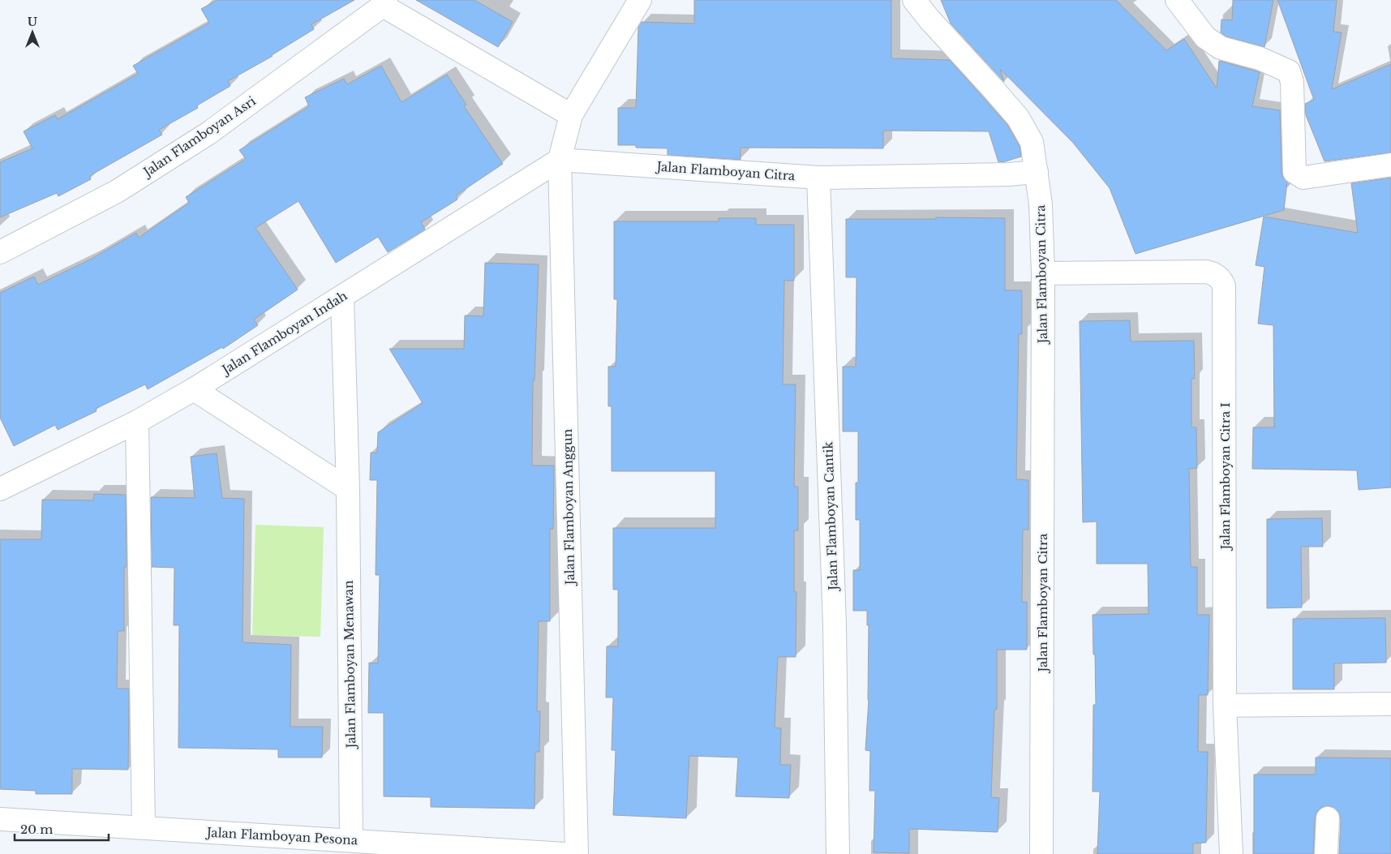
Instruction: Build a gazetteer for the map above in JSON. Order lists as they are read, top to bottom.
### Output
{
  "streets": {
    "street": [
      "Jalan Flamboyan Asri",
      "Jalan Flamboyan Citra",
      "Jalan Flamboyan Indah",
      "Jalan Flamboyan Citra I",
      "Jalan Flamboyan Anggun",
      "Jalan Flamboyan Cantik",
      "Jalan Flamboyan Menawan",
      "Jalan Flamboyan Pesona"
    ]
  },
  "crossings": [
    ["Jalan Flamboyan Citra", "Jalan Flamboyan Indah"],
    ["Jalan Flamboyan Citra", "Jalan Flamboyan Citra I"],
    ["Jalan Flamboyan Citra", "Jalan Flamboyan Anggun"],
    ["Jalan Flamboyan Citra", "Jalan Flamboyan Cantik"],
    ["Jalan Flamboyan Indah", "Jalan Flamboyan Anggun"],
    ["Jalan Flamboyan Indah", "Jalan Flamboyan Menawan"],
    ["Jalan Flamboyan Menawan", "Jalan Flamboyan Pesona"]
  ],
  "scale_bar": "20 m",
  "north": "top"
}
